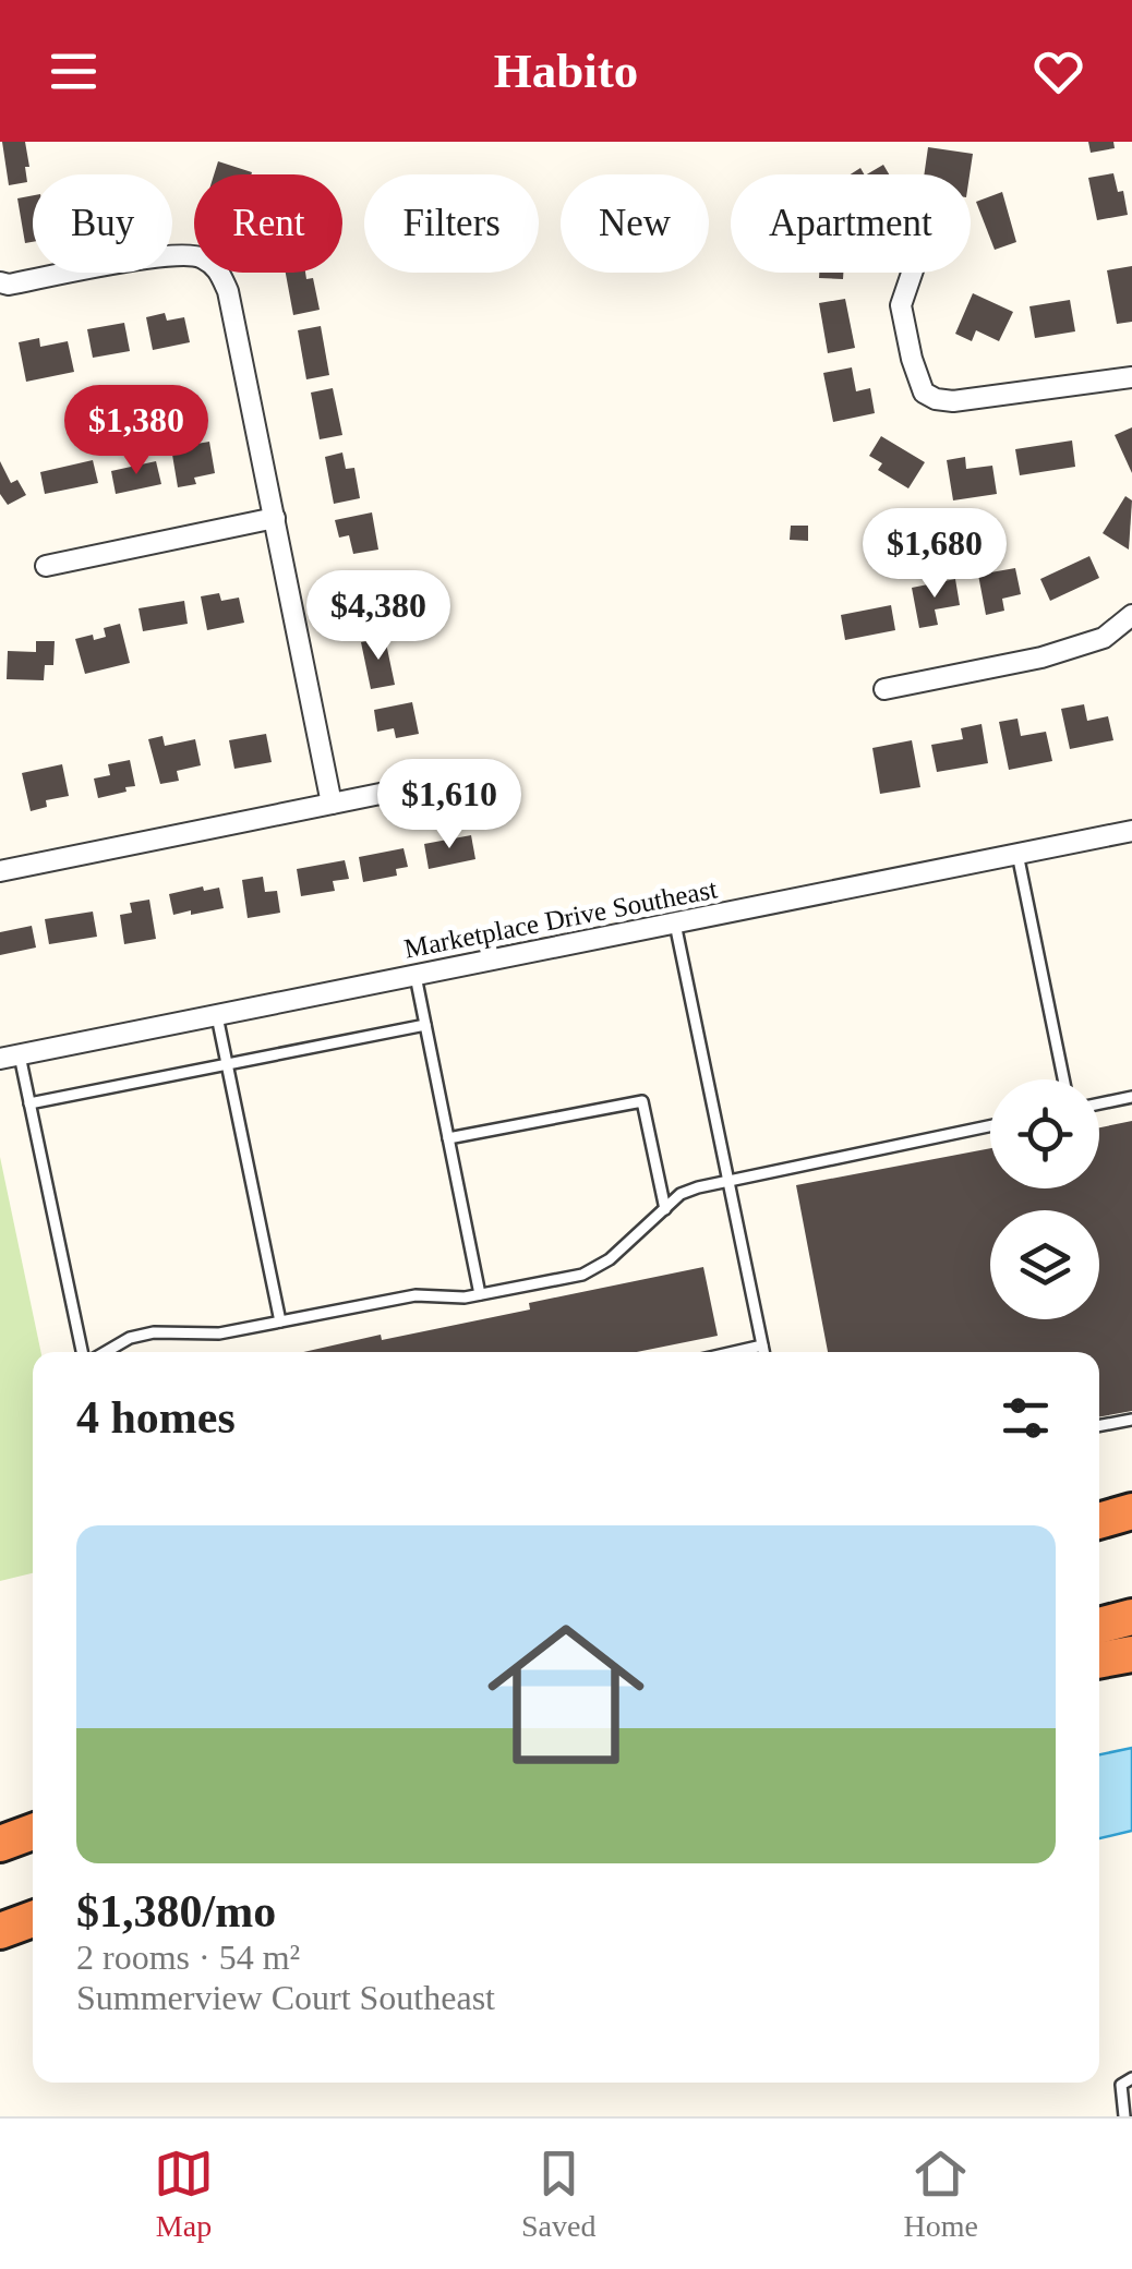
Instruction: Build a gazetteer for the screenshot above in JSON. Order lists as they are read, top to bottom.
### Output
{
  "streets": {
    "street": ["Marketplace Drive Southeast"]
  },
  "page": {
    "header": "Habito",
    "chip": [
      "Buy",
      "Rent",
      "Filters",
      "New",
      "Apartment"
    ],
    "price": [
      "$1,380",
      "$1,680",
      "$4,380",
      "$1,610"
    ],
    "heading": "4 homes",
    "list": [
      {
        "name": "$1,380/mo",
        "note": "2 rooms · 54 m² · Summerview Court Southeast"
      }
    ],
    "tabs": ["Map", "Saved", "Home"]
  }
}
